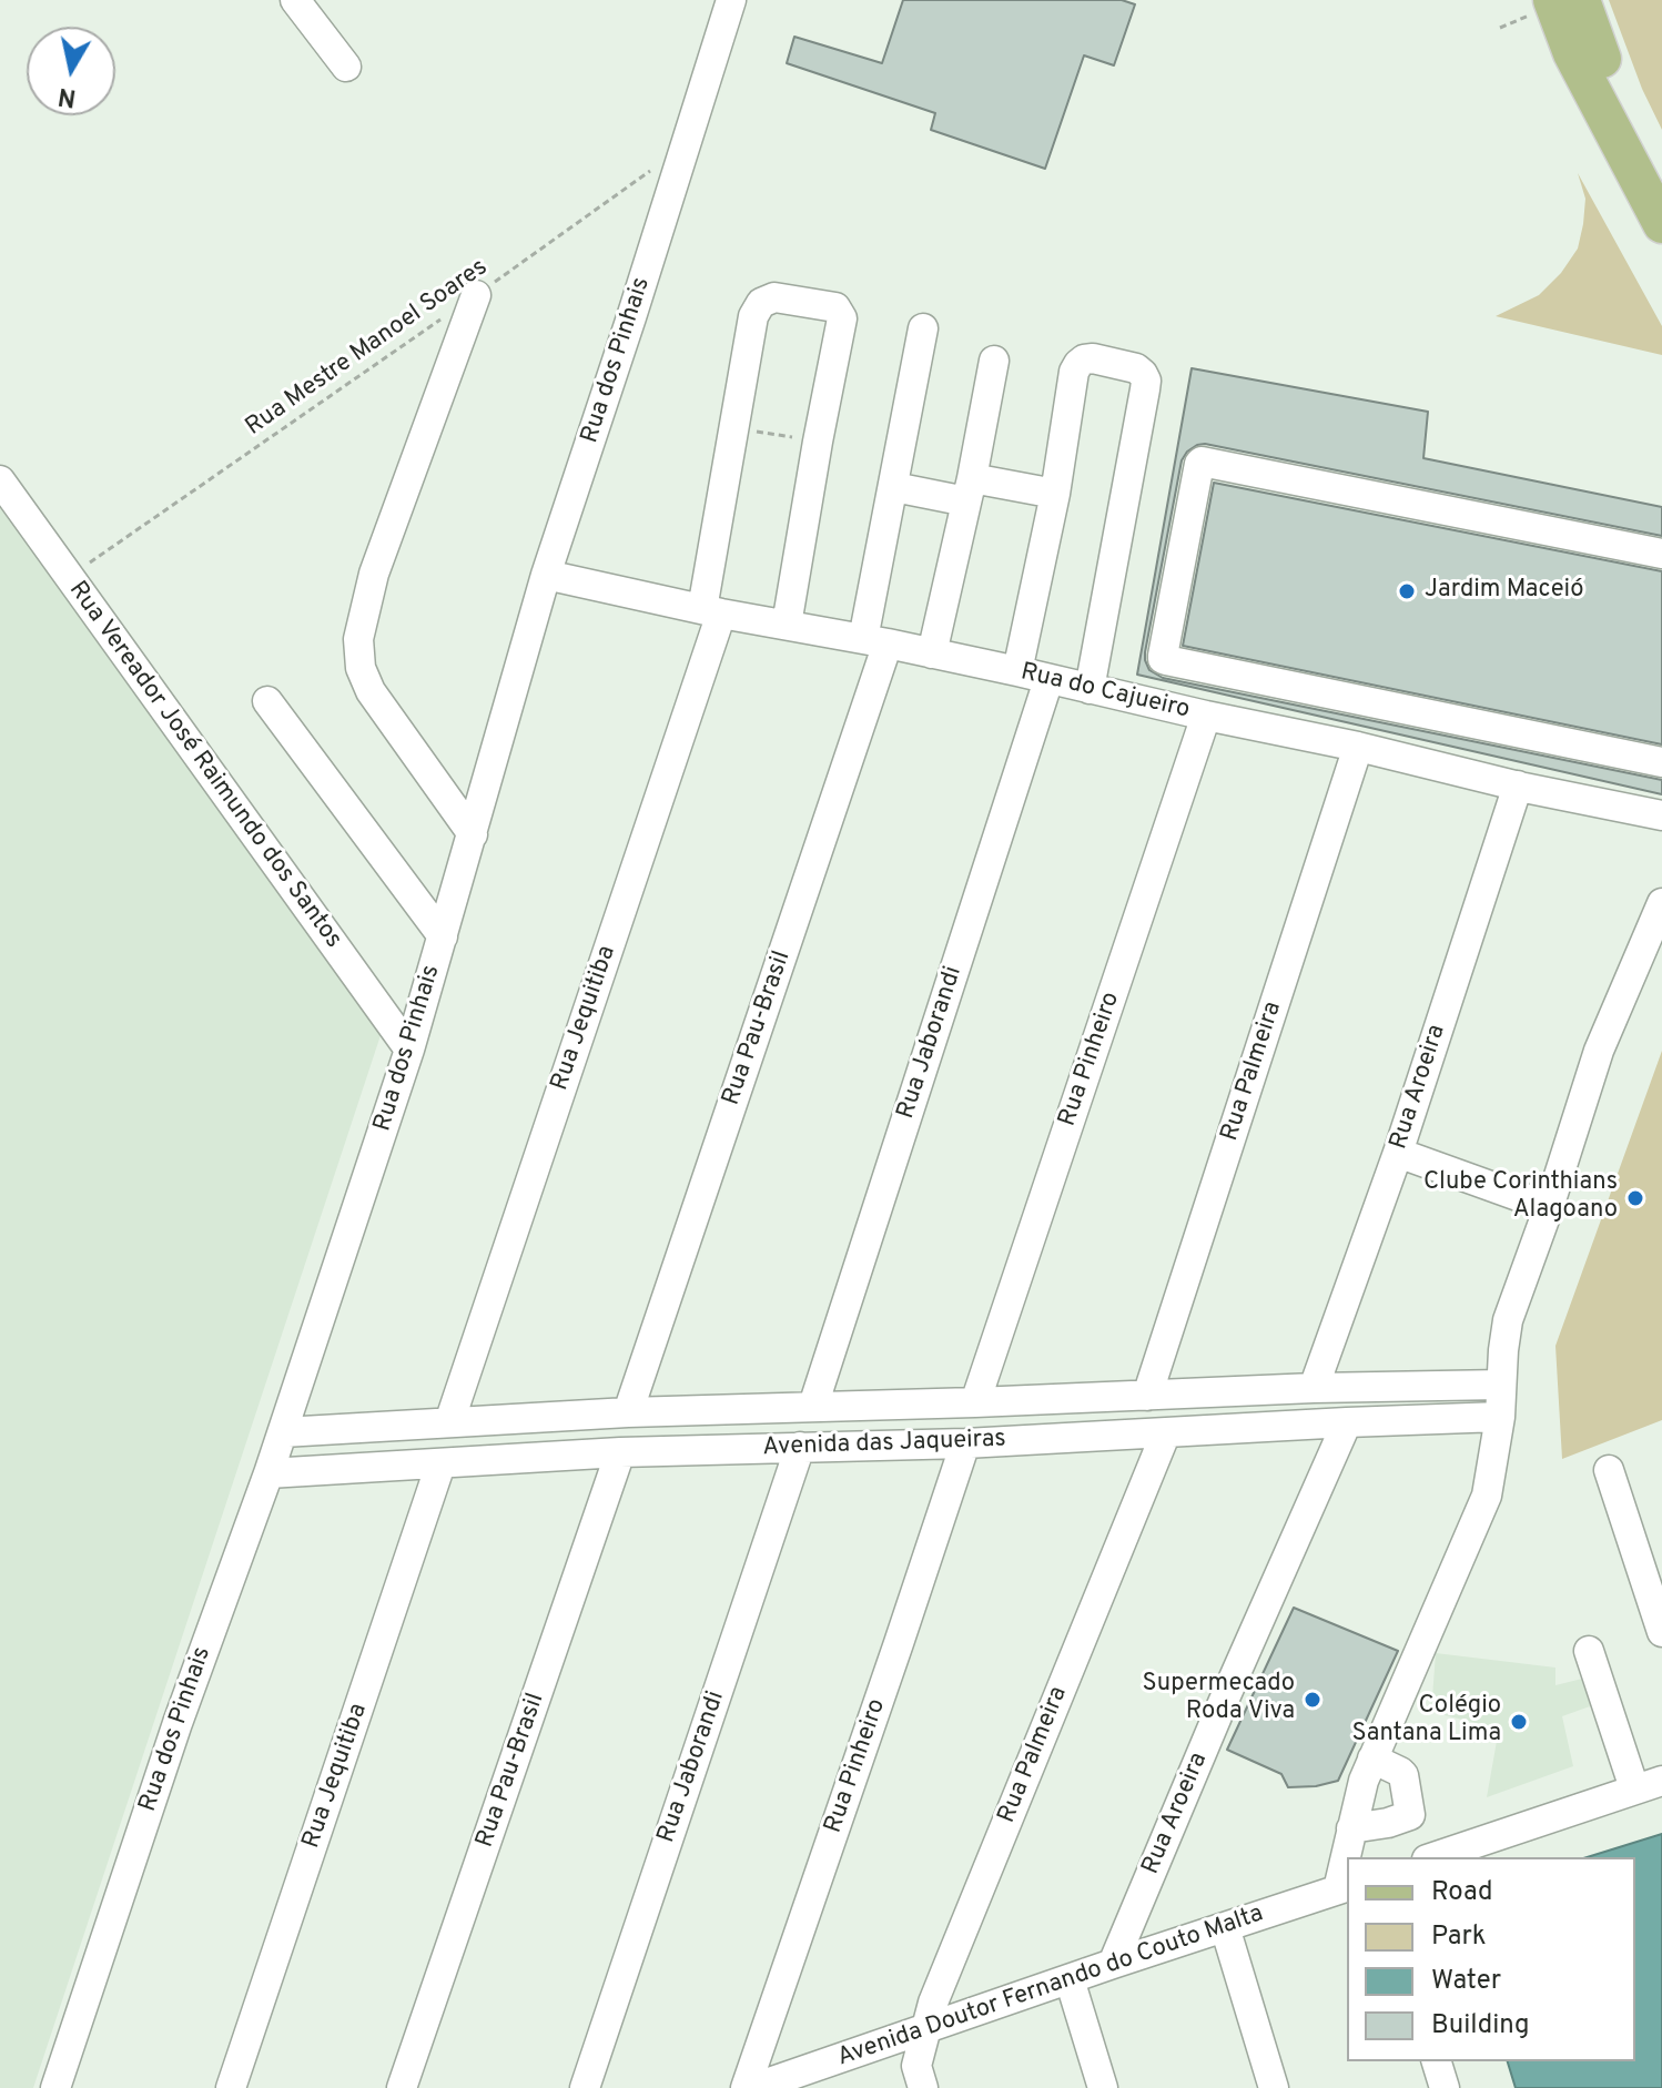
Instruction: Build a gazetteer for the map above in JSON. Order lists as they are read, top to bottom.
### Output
{
  "streets": {
    "street": [
      "Rua dos Pinhais",
      "Rua do Cajueiro",
      "Rua Vereador José Raimundo dos Santos",
      "Rua Jequitiba",
      "Rua Pau-Brasil",
      "Rua Jaborandi",
      "Rua Pinheiro",
      "Rua Palmeira",
      "Rua Aroeira",
      "Avenida das Jaqueiras",
      "Avenida Doutor Fernando do Couto Malta"
    ],
    "path": ["Rua Mestre Manoel Soares"]
  },
  "crossings": [
    ["Rua Mestre Manoel Soares", "Rua dos Pinhais"],
    ["Rua Mestre Manoel Soares", "Rua Vereador José Raimundo dos Santos"],
    ["Rua dos Pinhais", "Rua do Cajueiro"],
    ["Rua dos Pinhais", "Rua Vereador José Raimundo dos Santos"],
    ["Rua dos Pinhais", "Avenida das Jaqueiras"],
    ["Rua do Cajueiro", "Rua Jequitiba"],
    ["Rua do Cajueiro", "Rua Pau-Brasil"],
    ["Rua do Cajueiro", "Rua Jaborandi"],
    ["Rua do Cajueiro", "Rua Pinheiro"],
    ["Rua do Cajueiro", "Rua Palmeira"],
    ["Rua do Cajueiro", "Rua Aroeira"],
    ["Rua Jequitiba", "Avenida das Jaqueiras"],
    ["Rua Pau-Brasil", "Avenida das Jaqueiras"],
    ["Rua Jaborandi", "Avenida das Jaqueiras"],
    ["Rua Pinheiro", "Avenida das Jaqueiras"],
    ["Rua Palmeira", "Avenida das Jaqueiras"],
    ["Rua Palmeira", "Avenida Doutor Fernando do Couto Malta"],
    ["Rua Aroeira", "Avenida das Jaqueiras"],
    ["Rua Aroeira", "Avenida Doutor Fernando do Couto Malta"]
  ],
  "places": [
    "Jardim Maceió",
    "Clube Corinthians Alagoano",
    "Supermecado Roda Viva",
    "Colégio Santana Lima"
  ],
  "legend": [
    "Road",
    "Park",
    "Water",
    "Building"
  ],
  "north": "bottom"
}
